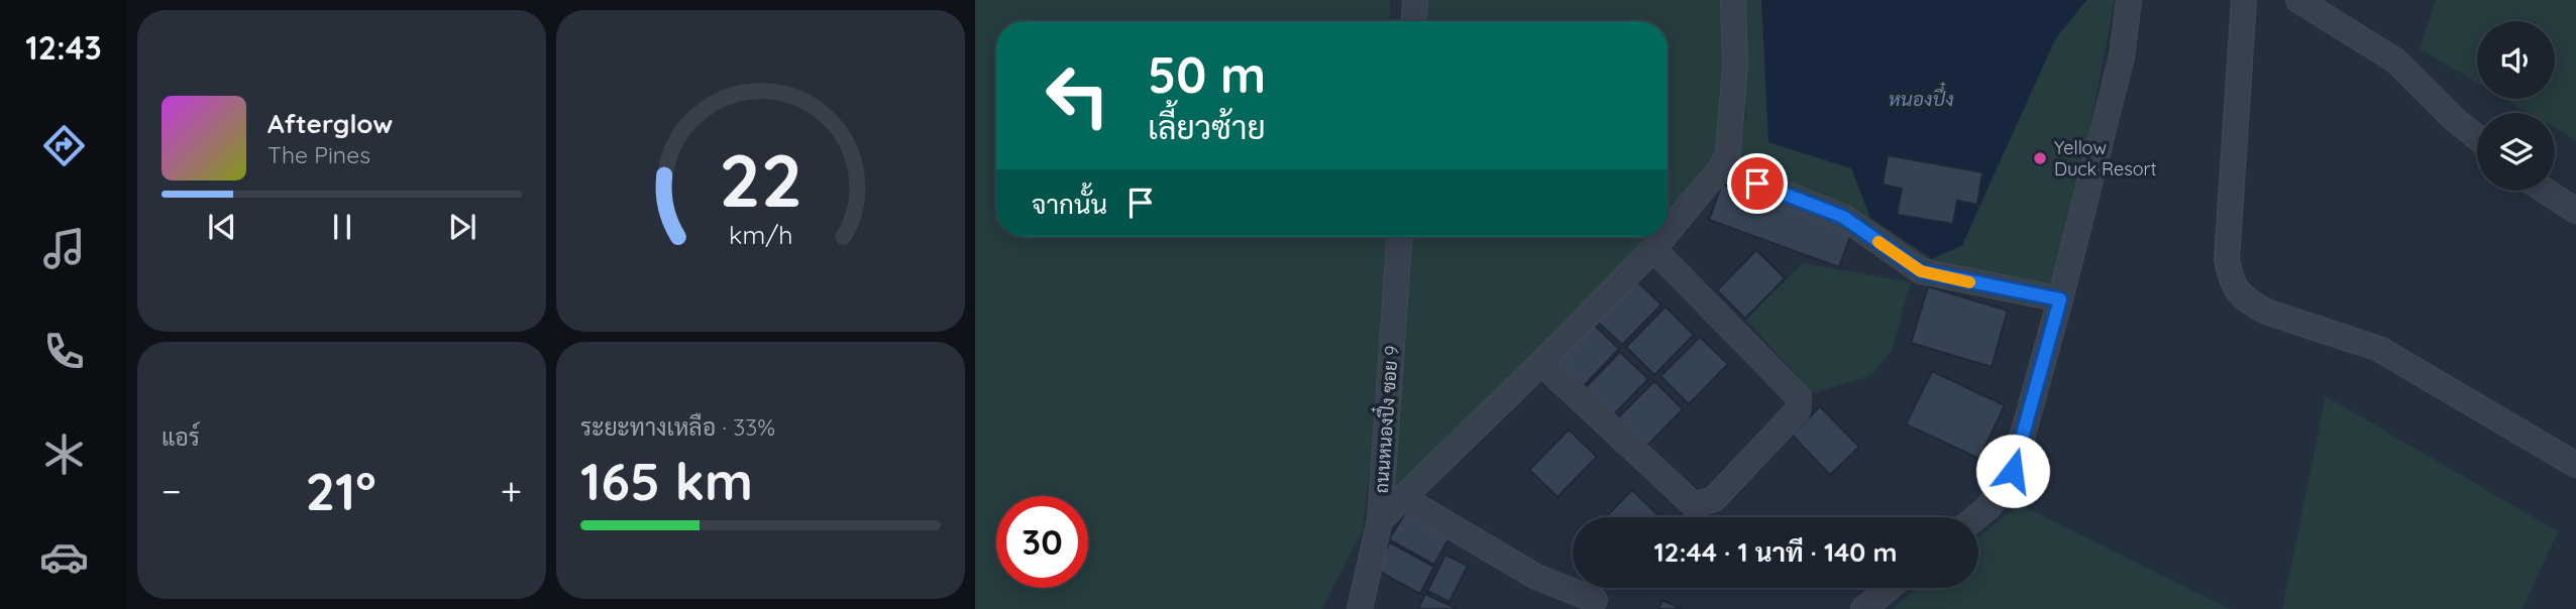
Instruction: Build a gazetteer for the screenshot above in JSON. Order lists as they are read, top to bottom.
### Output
{
  "streets": {
    "street": ["ถนนหนองปึ๋ง ซอย 9"]
  },
  "water": ["หนองปึ๋ง"],
  "places": ["Yellow Duck Resort"],
  "page": {
    "tabs": "12:43",
    "turn": ["50 m", "เลี้ยวซ้าย"],
    "song": ["Afterglow", "The Pines"],
    "then": "จากนั้น",
    "tile": [
      "แอร์",
      ["ระยะทางเหลือ · 33%", "165 km"]
    ],
    "heat": ["−", "21°", "+"],
    "limit": "30",
    "trip": "12:44 · 1 นาที · 140 m",
    "gauge": ["22", "km/h"]
  }
}
